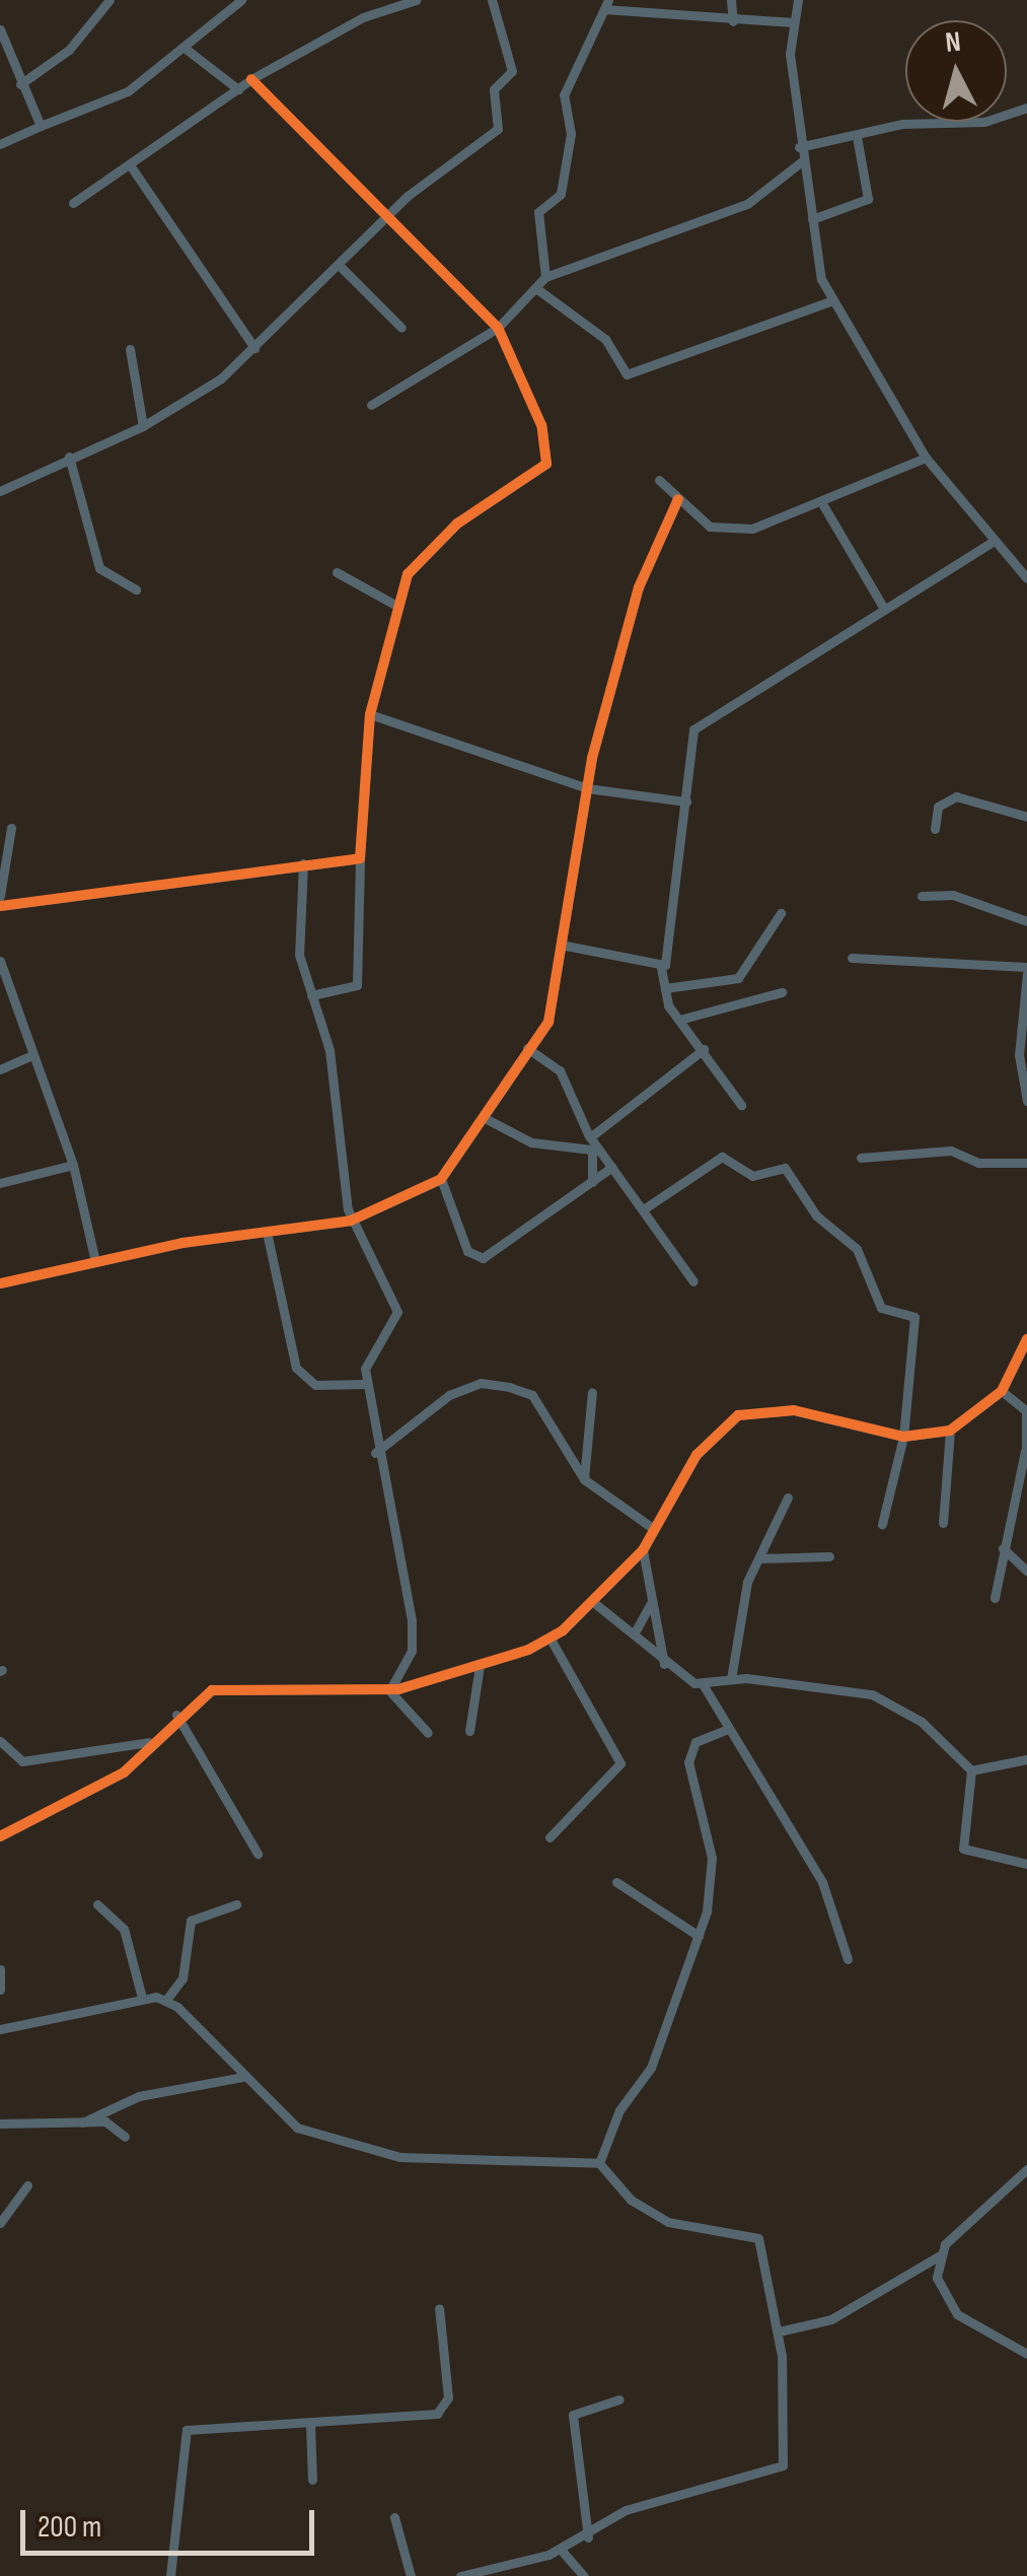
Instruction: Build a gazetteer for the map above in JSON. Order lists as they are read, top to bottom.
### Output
{
  "scale_bar": "200 m",
  "north": "top"
}
